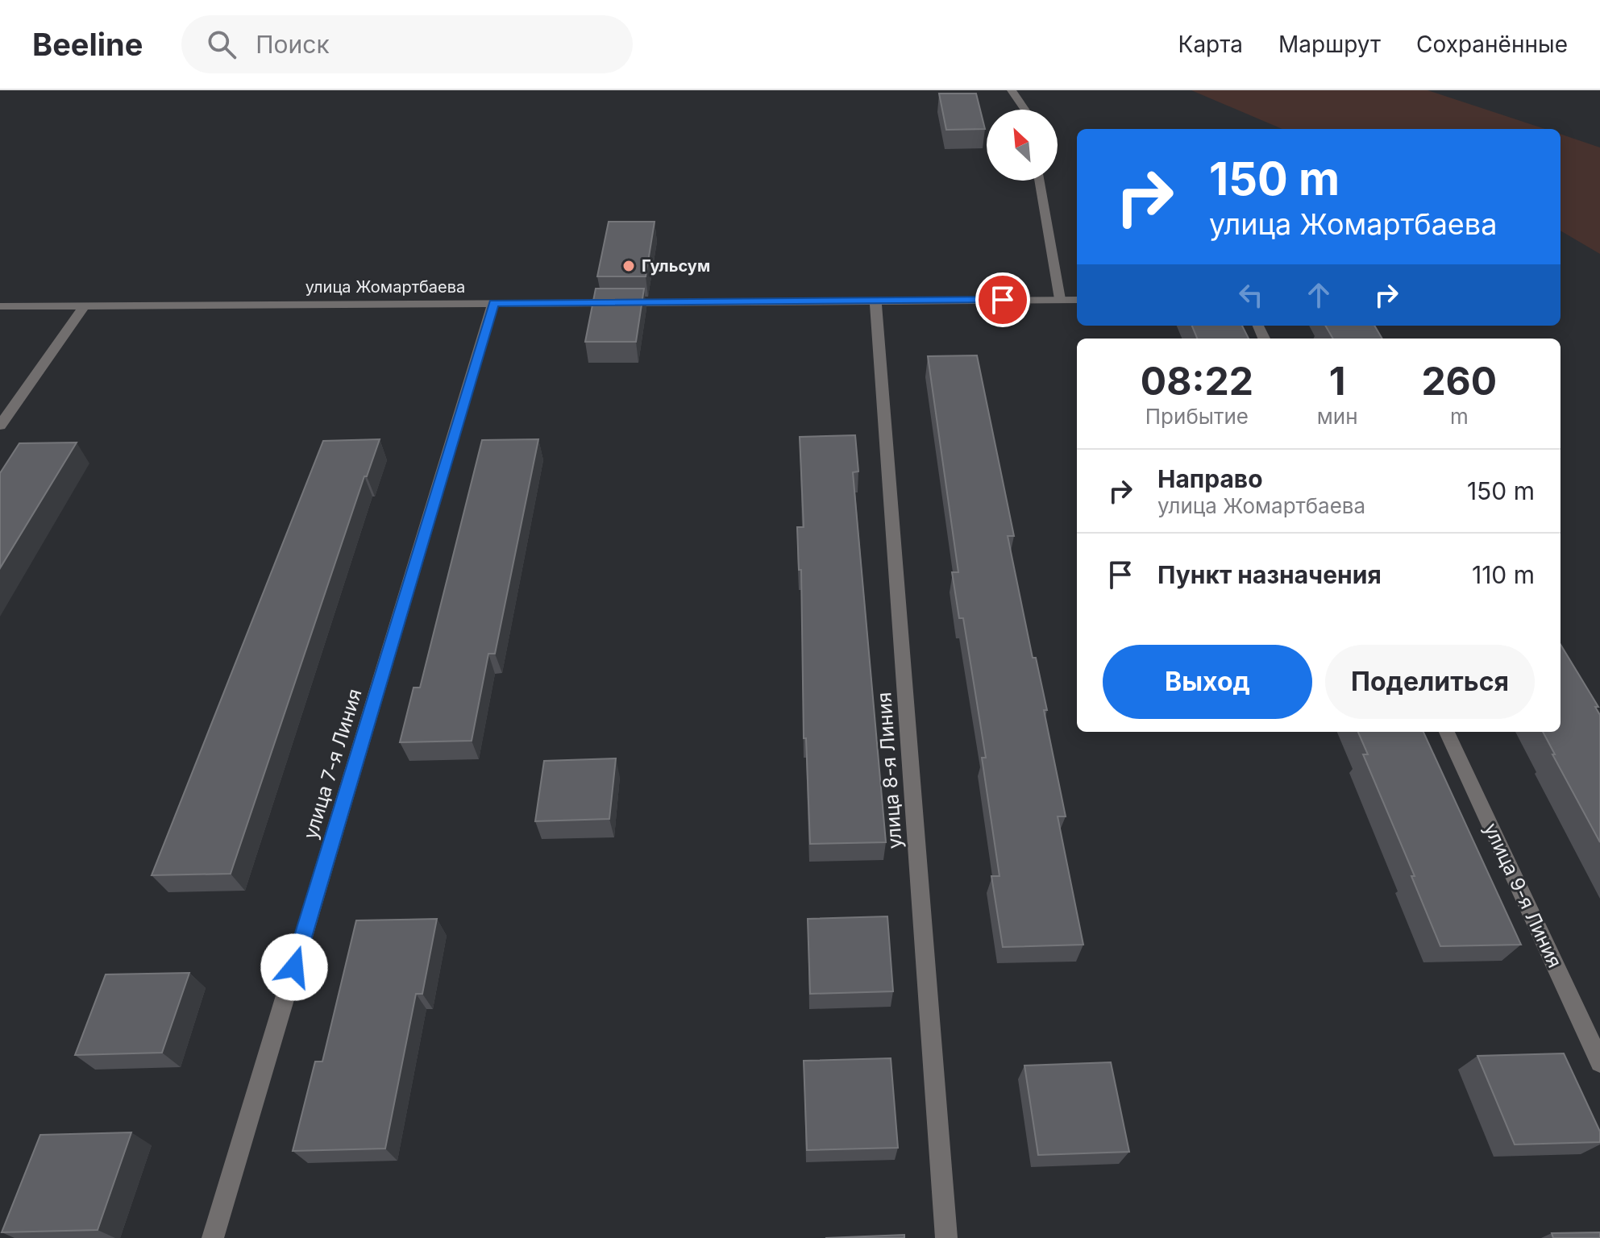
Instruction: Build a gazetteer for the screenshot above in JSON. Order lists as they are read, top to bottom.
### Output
{
  "streets": {
    "street": [
      "улица Жомартбаева",
      "улица 7-я Линия",
      "улица 8-я Линия",
      "улица 9-я Линия"
    ]
  },
  "crossings": [
    ["улица Жомартбаева", "улица 7-я Линия"],
    ["улица Жомартбаева", "улица 8-я Линия"]
  ],
  "places": ["Гульсум"],
  "north": "top left",
  "page": {
    "header": "Beeline",
    "search": "Поиск",
    "nav": ["Карта", "Маршрут", "Сохранённые"],
    "turn": ["150 m", "улица Жомартбаева"],
    "eta": [
      "08:22",
      "Прибытие",
      "1",
      "мин",
      "260",
      "m"
    ],
    "list": [
      {
        "name": "Направо",
        "note": "улица Жомартбаева",
        "value": "150 m"
      },
      {
        "name": "Пункт назначения",
        "value": "110 m"
      }
    ],
    "buttons": ["Выход", "Поделиться"]
  }
}
